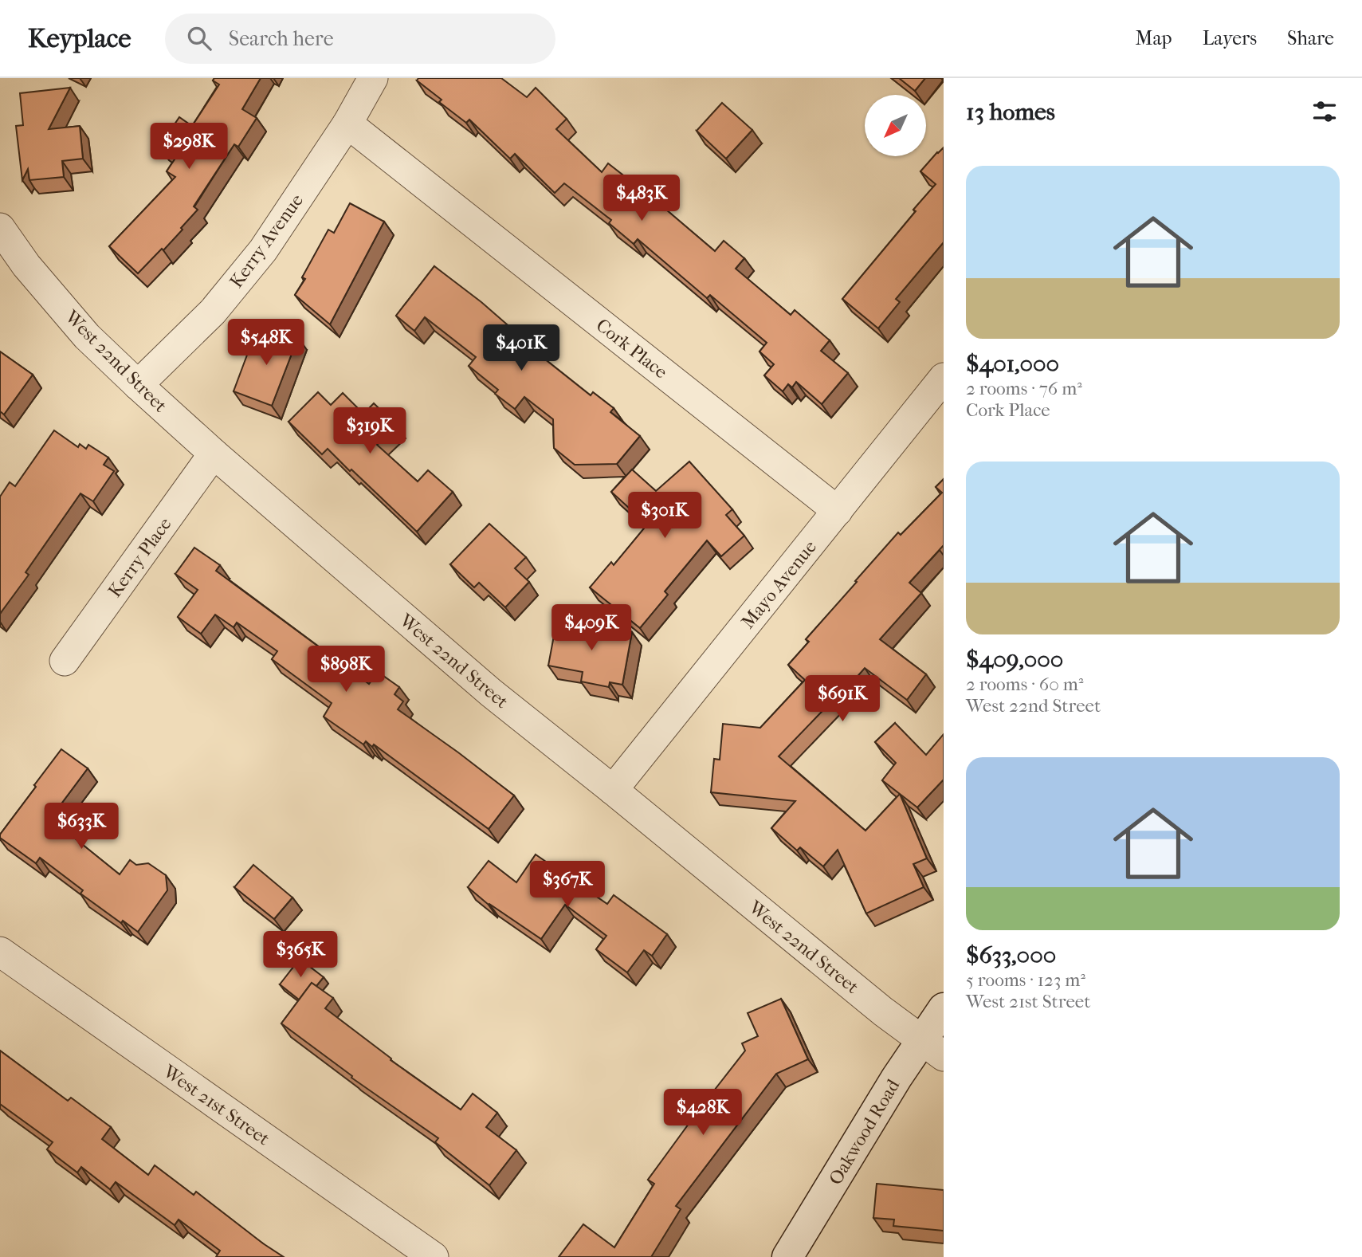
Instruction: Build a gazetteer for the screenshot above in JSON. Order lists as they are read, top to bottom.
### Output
{
  "streets": {
    "main road": ["Oakwood Road"],
    "street": [
      "Kerry Avenue",
      "Cork Place",
      "West 22nd Street",
      "Kerry Place",
      "Mayo Avenue",
      "West 21st Street"
    ]
  },
  "crossings": [
    ["Kerry Avenue", "Cork Place"],
    ["Kerry Avenue", "West 22nd Street"],
    ["Cork Place", "Mayo Avenue"],
    ["West 22nd Street", "Kerry Place"],
    ["West 22nd Street", "Mayo Avenue"],
    ["West 22nd Street", "Oakwood Road"]
  ],
  "north": "bottom left",
  "page": {
    "header": "Keyplace",
    "search": "Search here",
    "nav": ["Map", "Layers", "Share"],
    "heading": "13 homes",
    "price": [
      "$298K",
      "$483K",
      "$548K",
      "$401K",
      "$319K",
      "$301K",
      "$409K",
      "$898K",
      "$691K",
      "$633K",
      "$367K",
      "$365K",
      "$428K"
    ],
    "list": [
      {
        "name": "$401,000",
        "note": "2 rooms · 76 m² · Cork Place"
      },
      {
        "name": "$409,000",
        "note": "2 rooms · 60 m² · West 22nd Street"
      },
      {
        "name": "$633,000",
        "note": "5 rooms · 123 m² · West 21st Street"
      }
    ]
  }
}
